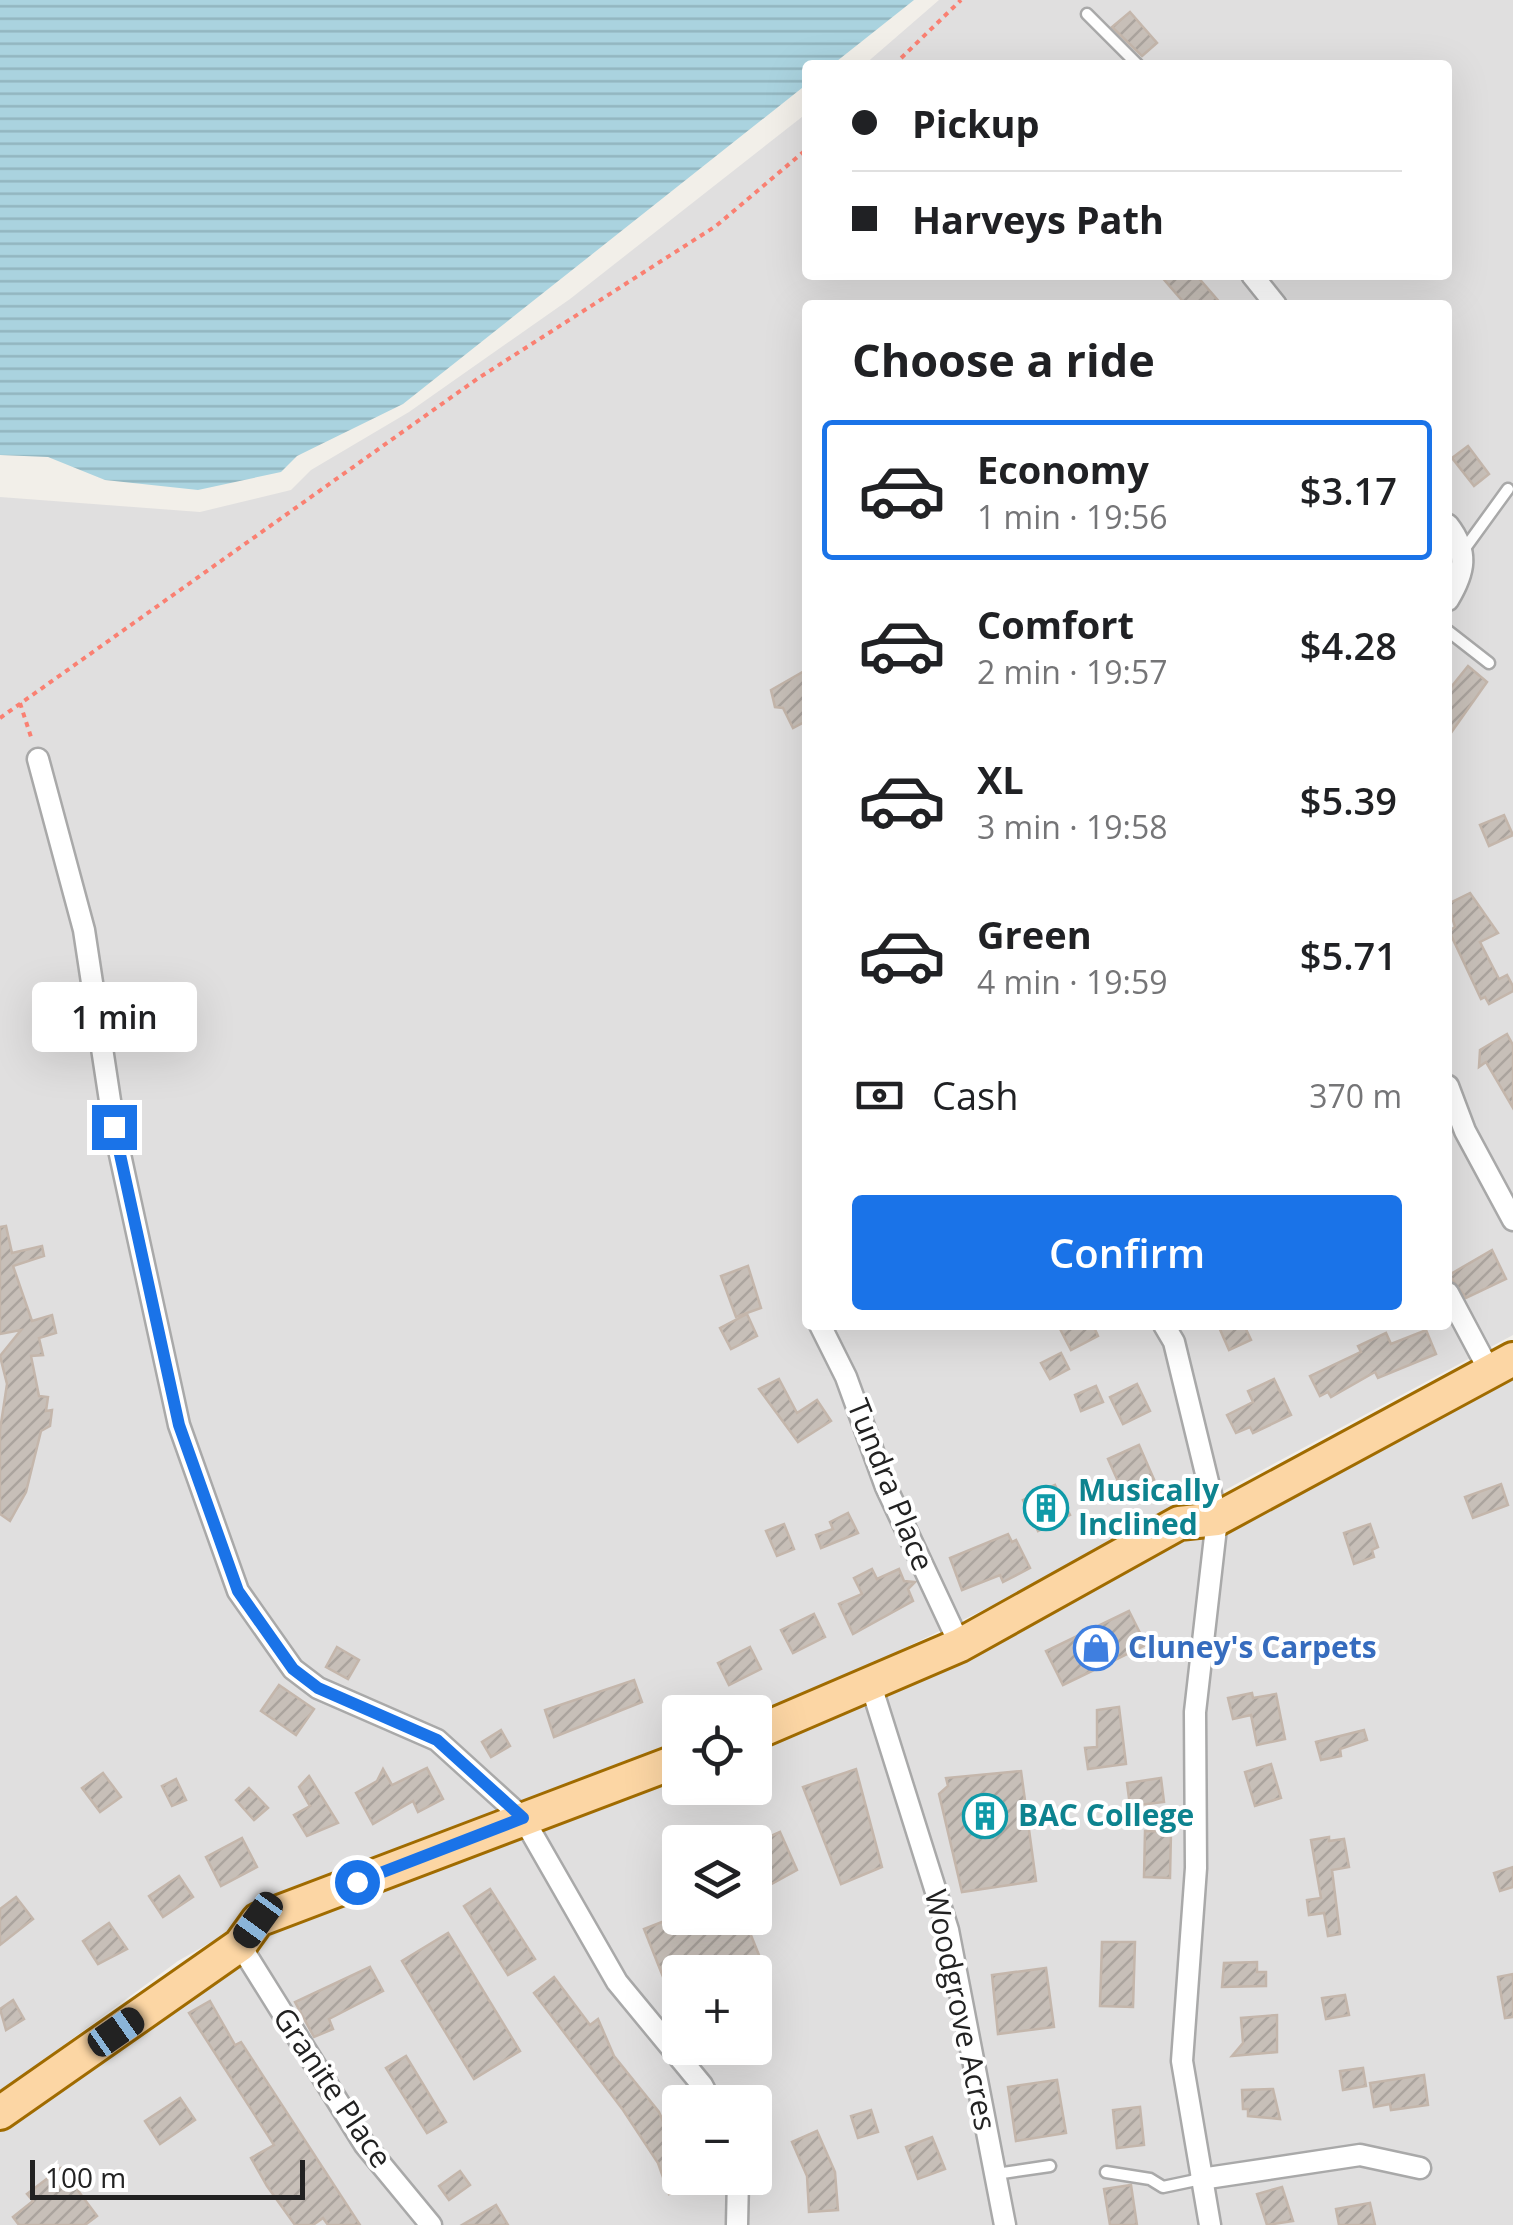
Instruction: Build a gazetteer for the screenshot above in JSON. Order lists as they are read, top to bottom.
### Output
{
  "streets": {
    "street": ["Tundra Place", "Woodgrove Acres", "Granite Place"]
  },
  "places": {
    "building": ["Musically Inclined", "BAC College"],
    "shop": ["Cluney's Carpets"]
  },
  "scale_bar": "100 m",
  "page": {
    "banner": ["Pickup", "Harveys Path"],
    "heading": "Choose a ride",
    "list": [
      {
        "name": "Economy",
        "note": "1 min · 19:56",
        "value": "$3.17"
      },
      {
        "name": "Comfort",
        "note": "2 min · 19:57",
        "value": "$4.28"
      },
      {
        "name": "XL",
        "note": "3 min · 19:58",
        "value": "$5.39"
      },
      {
        "name": "Green",
        "note": "4 min · 19:59",
        "value": "$5.71"
      }
    ],
    "bubble": "1 min",
    "pay": ["Cash", "370 m"],
    "buttons": "Confirm",
    "map_buttons": ["+", "−"],
    "scale": "100 m"
  }
}
